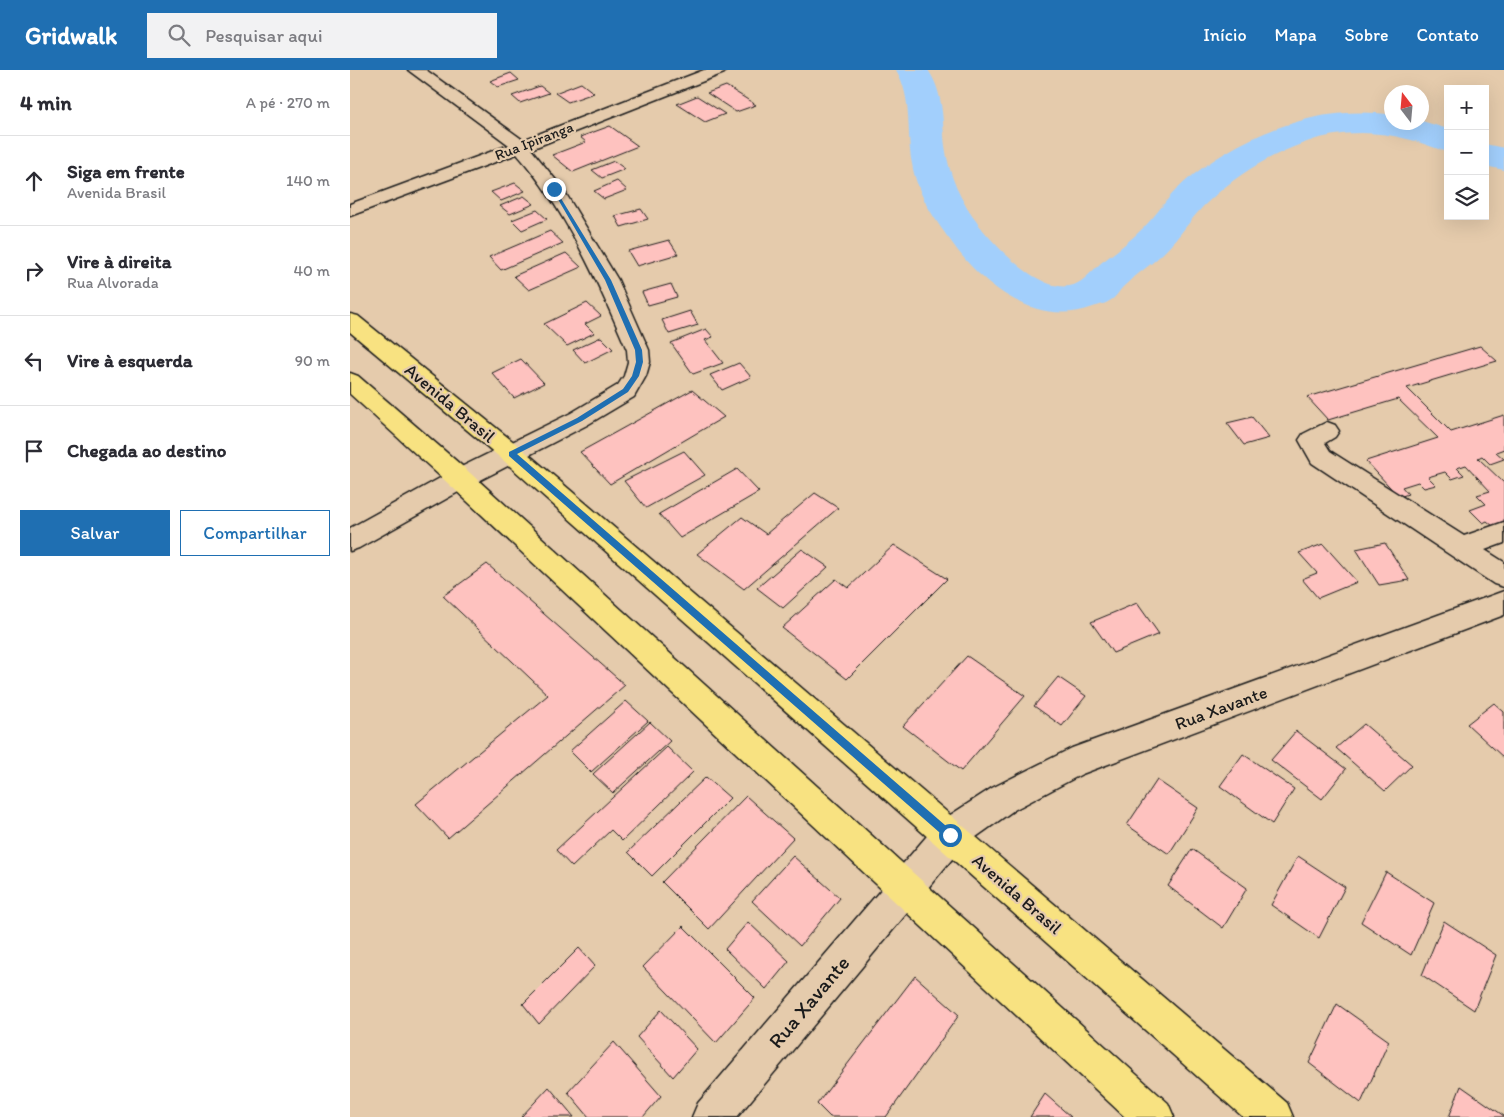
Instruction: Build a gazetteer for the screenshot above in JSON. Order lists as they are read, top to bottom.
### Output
{
  "streets": {
    "main road": ["Avenida Brasil"],
    "street": ["Rua Ipiranga", "Rua Xavante"]
  },
  "crossings": [
    ["Avenida Brasil", "Rua Xavante"]
  ],
  "north": "top",
  "page": {
    "header": "Gridwalk",
    "search": "Pesquisar aqui",
    "nav": [
      "Início",
      "Mapa",
      "Sobre",
      "Contato"
    ],
    "heading": ["4 min", "A pé · 270 m"],
    "map_buttons": ["+", "−"],
    "list": [
      ["Siga em frente", "Avenida Brasil", "140 m"],
      ["Vire à direita", "Rua Alvorada", "40 m"],
      ["Vire à esquerda", "90 m"],
      "Chegada ao destino"
    ],
    "buttons": ["Salvar", "Compartilhar"]
  }
}
